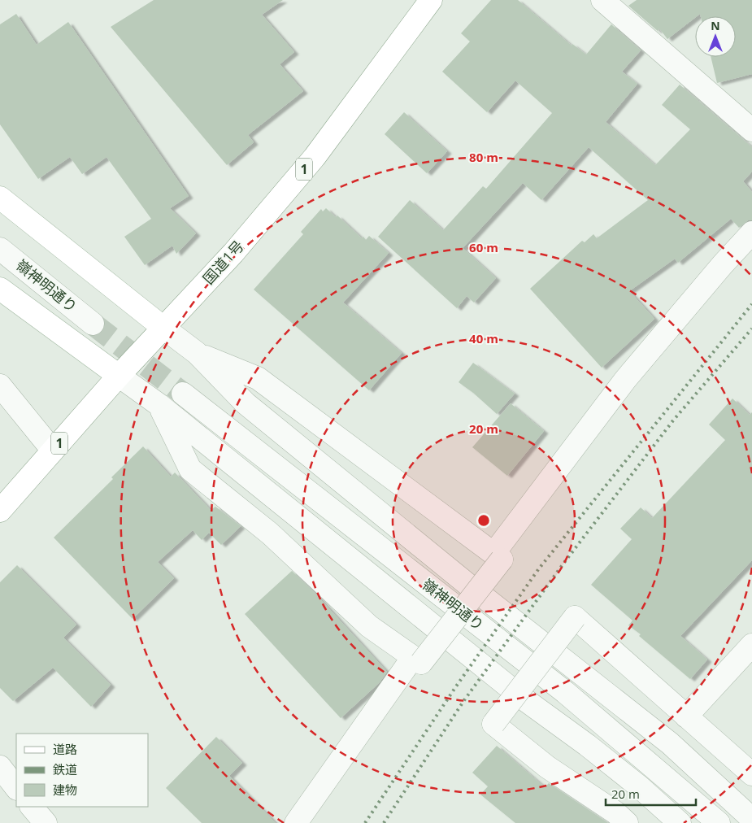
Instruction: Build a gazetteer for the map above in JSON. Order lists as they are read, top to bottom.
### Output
{
  "streets": {
    "main road": ["1", "国道1号"],
    "street": ["嶺神明通り"]
  },
  "legend": ["道路", "鉄道", "建物"],
  "scale_bar": "20 m",
  "north": "top",
  "rings": [
    "80 m",
    "60 m",
    "40 m",
    "20 m"
  ]
}
